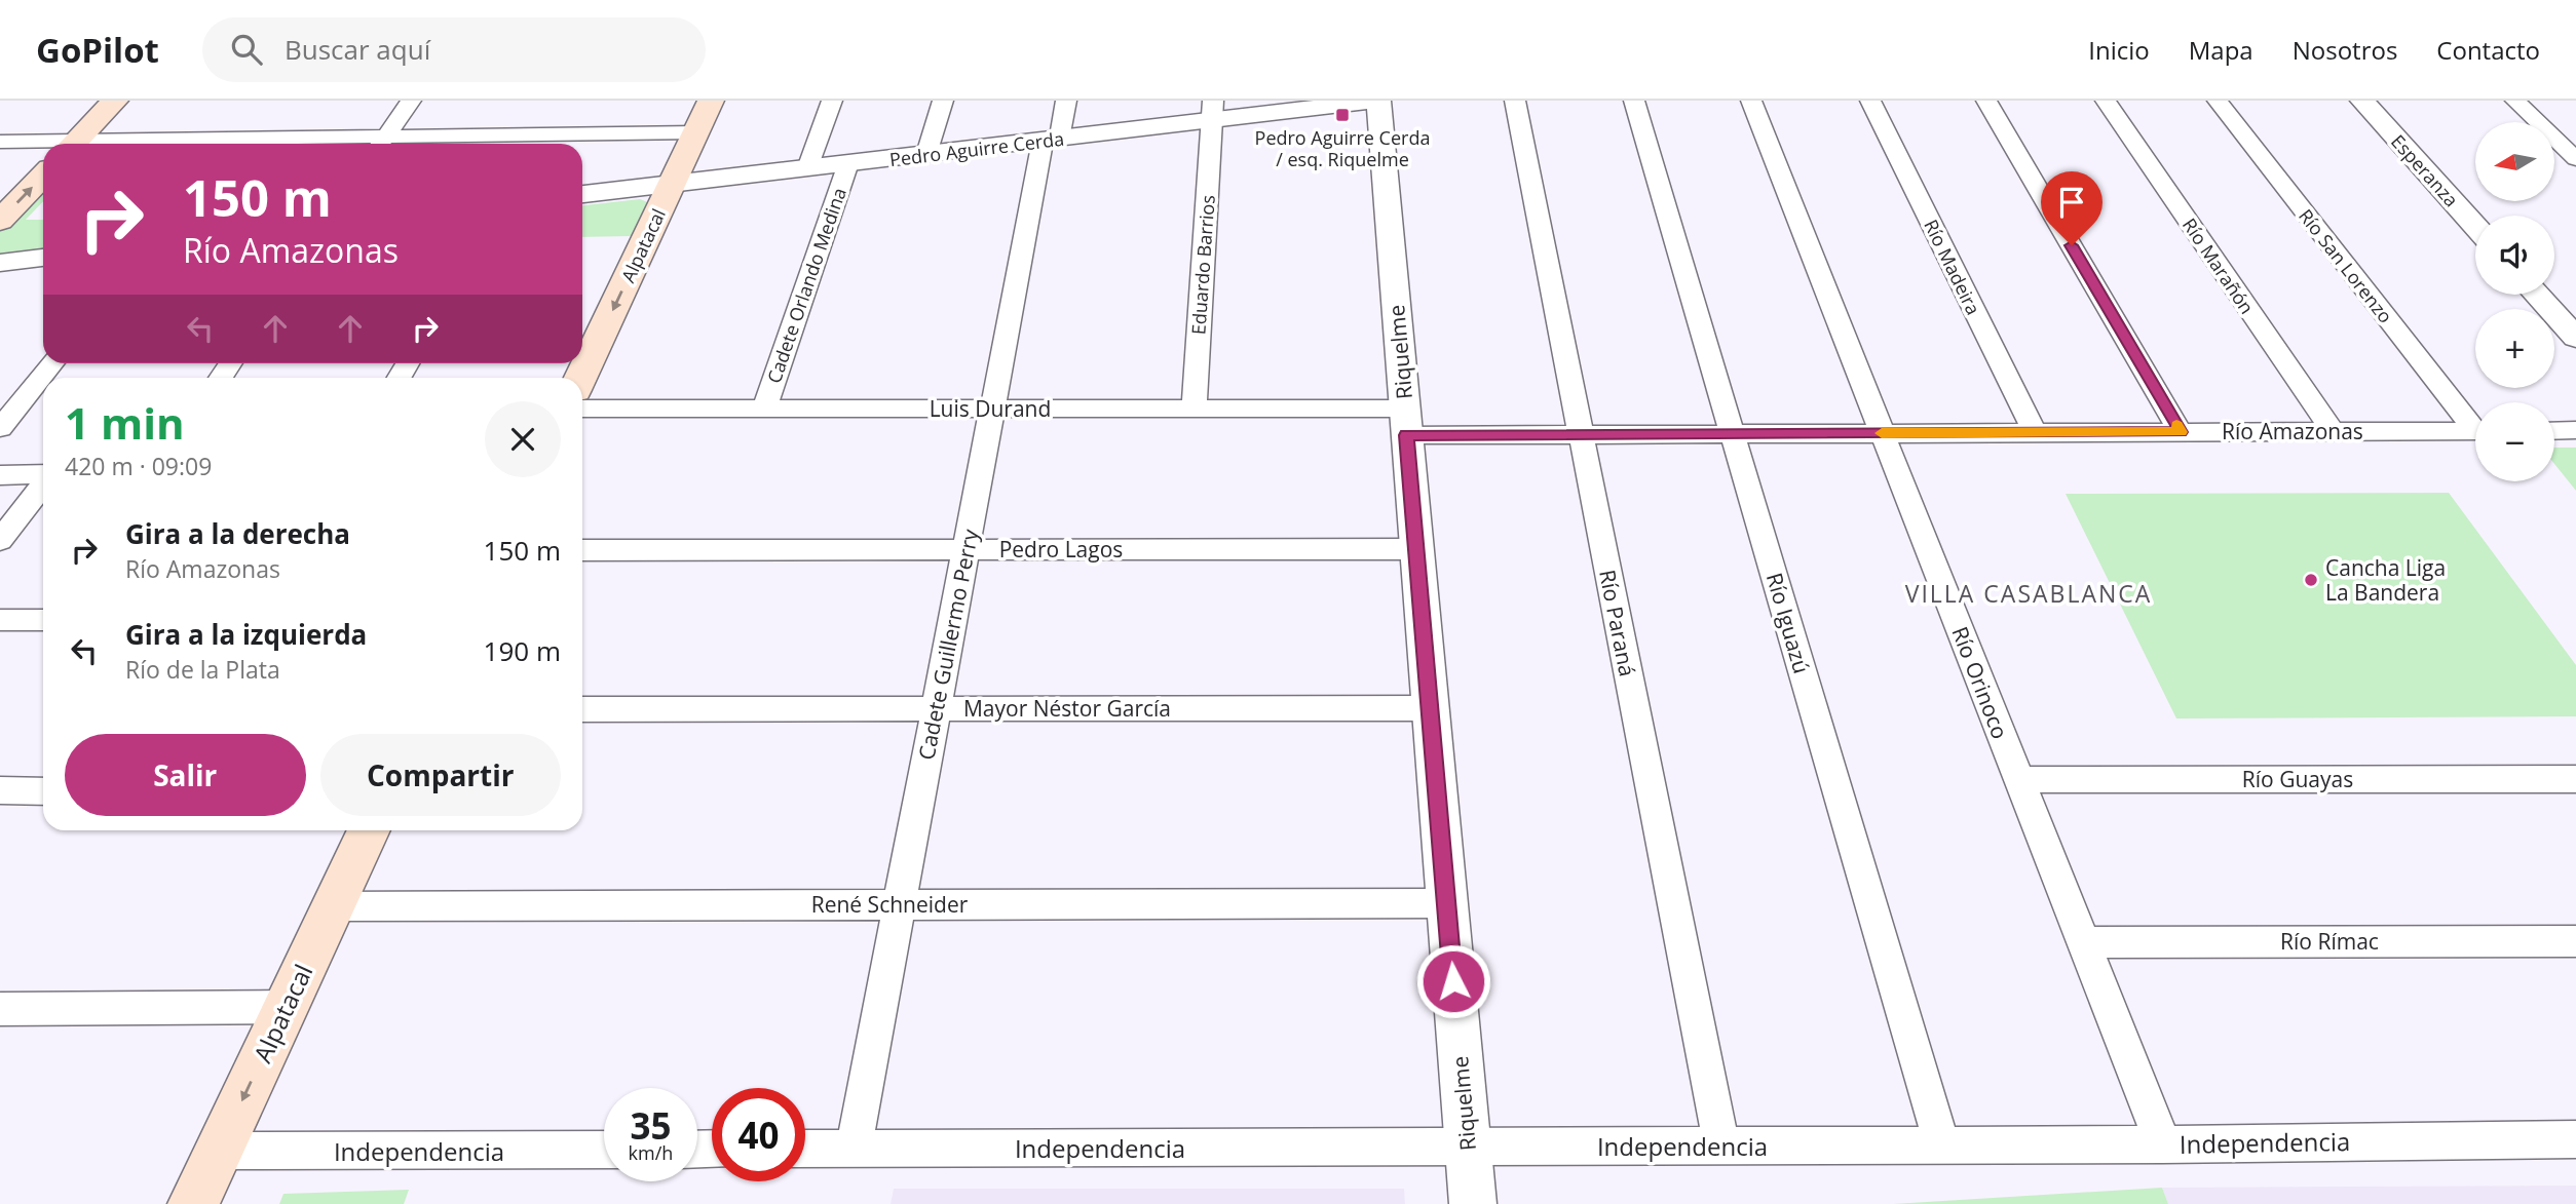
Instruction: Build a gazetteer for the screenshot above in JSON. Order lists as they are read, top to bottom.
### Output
{
  "streets": {
    "main road": ["Alpatacal"],
    "street": [
      "Pedro Aguirre Cerda",
      "Esperanza",
      "Eduardo Barrios",
      "Río Marañón",
      "Río San Lorenzo",
      "Río Madeira",
      "Cadete Orlando Medina",
      "Riquelme",
      "Luis Durand",
      "Río Amazonas",
      "Pedro Lagos",
      "Río Paraná",
      "Río Iguazú",
      "Cadete Guillermo Perry",
      "Río Orinoco",
      "Mayor Néstor García",
      "Río Guayas",
      "René Schneider",
      "Río Rímac",
      "Independencia"
    ]
  },
  "crossings": [
    ["Pedro Aguirre Cerda", "Alpatacal"],
    ["Pedro Aguirre Cerda", "Eduardo Barrios"],
    ["Pedro Aguirre Cerda", "Cadete Orlando Medina"],
    ["Pedro Aguirre Cerda", "Riquelme"],
    ["Pedro Aguirre Cerda", "Cadete Guillermo Perry"],
    ["Alpatacal", "René Schneider"],
    ["Alpatacal", "Independencia"],
    ["Eduardo Barrios", "Luis Durand"],
    ["Río Marañón", "Río Amazonas"],
    ["Río Madeira", "Río Amazonas"],
    ["Cadete Orlando Medina", "Luis Durand"],
    ["Riquelme", "Luis Durand"],
    ["Riquelme", "Río Amazonas"],
    ["Riquelme", "Pedro Lagos"],
    ["Riquelme", "Mayor Néstor García"],
    ["Riquelme", "René Schneider"],
    ["Riquelme", "Independencia"],
    ["Luis Durand", "Río Amazonas"],
    ["Luis Durand", "Cadete Guillermo Perry"],
    ["Río Amazonas", "Río Paraná"],
    ["Río Amazonas", "Río Iguazú"],
    ["Río Amazonas", "Río Orinoco"],
    ["Pedro Lagos", "Cadete Guillermo Perry"],
    ["Río Paraná", "Independencia"],
    ["Río Iguazú", "Independencia"],
    ["Cadete Guillermo Perry", "Mayor Néstor García"],
    ["Cadete Guillermo Perry", "René Schneider"],
    ["Cadete Guillermo Perry", "Independencia"],
    ["Río Orinoco", "Río Guayas"],
    ["Río Orinoco", "Río Rímac"],
    ["Río Orinoco", "Independencia"]
  ],
  "one_way": ["Alpatacal"],
  "districts": ["VILLA CASABLANCA"],
  "places": {
    "transit": ["Pedro Aguirre Cerda / esq. Riquelme"],
    "other": ["Cancha Liga La Bandera"]
  },
  "north": "left",
  "page": {
    "header": "GoPilot",
    "search": "Buscar aquí",
    "nav": [
      "Inicio",
      "Mapa",
      "Nosotros",
      "Contacto"
    ],
    "map_buttons": ["+", "−"],
    "turn": ["150 m", "Río Amazonas"],
    "heading": ["1 min", "420 m · 09:09"],
    "list": [
      {
        "name": "Gira a la derecha",
        "note": "Río Amazonas",
        "value": "150 m"
      },
      {
        "name": "Gira a la izquierda",
        "note": "Río de la Plata",
        "value": "190 m"
      }
    ],
    "buttons": ["Salir", "Compartir"],
    "speed": "35 km/h",
    "limit": "40"
  }
}
